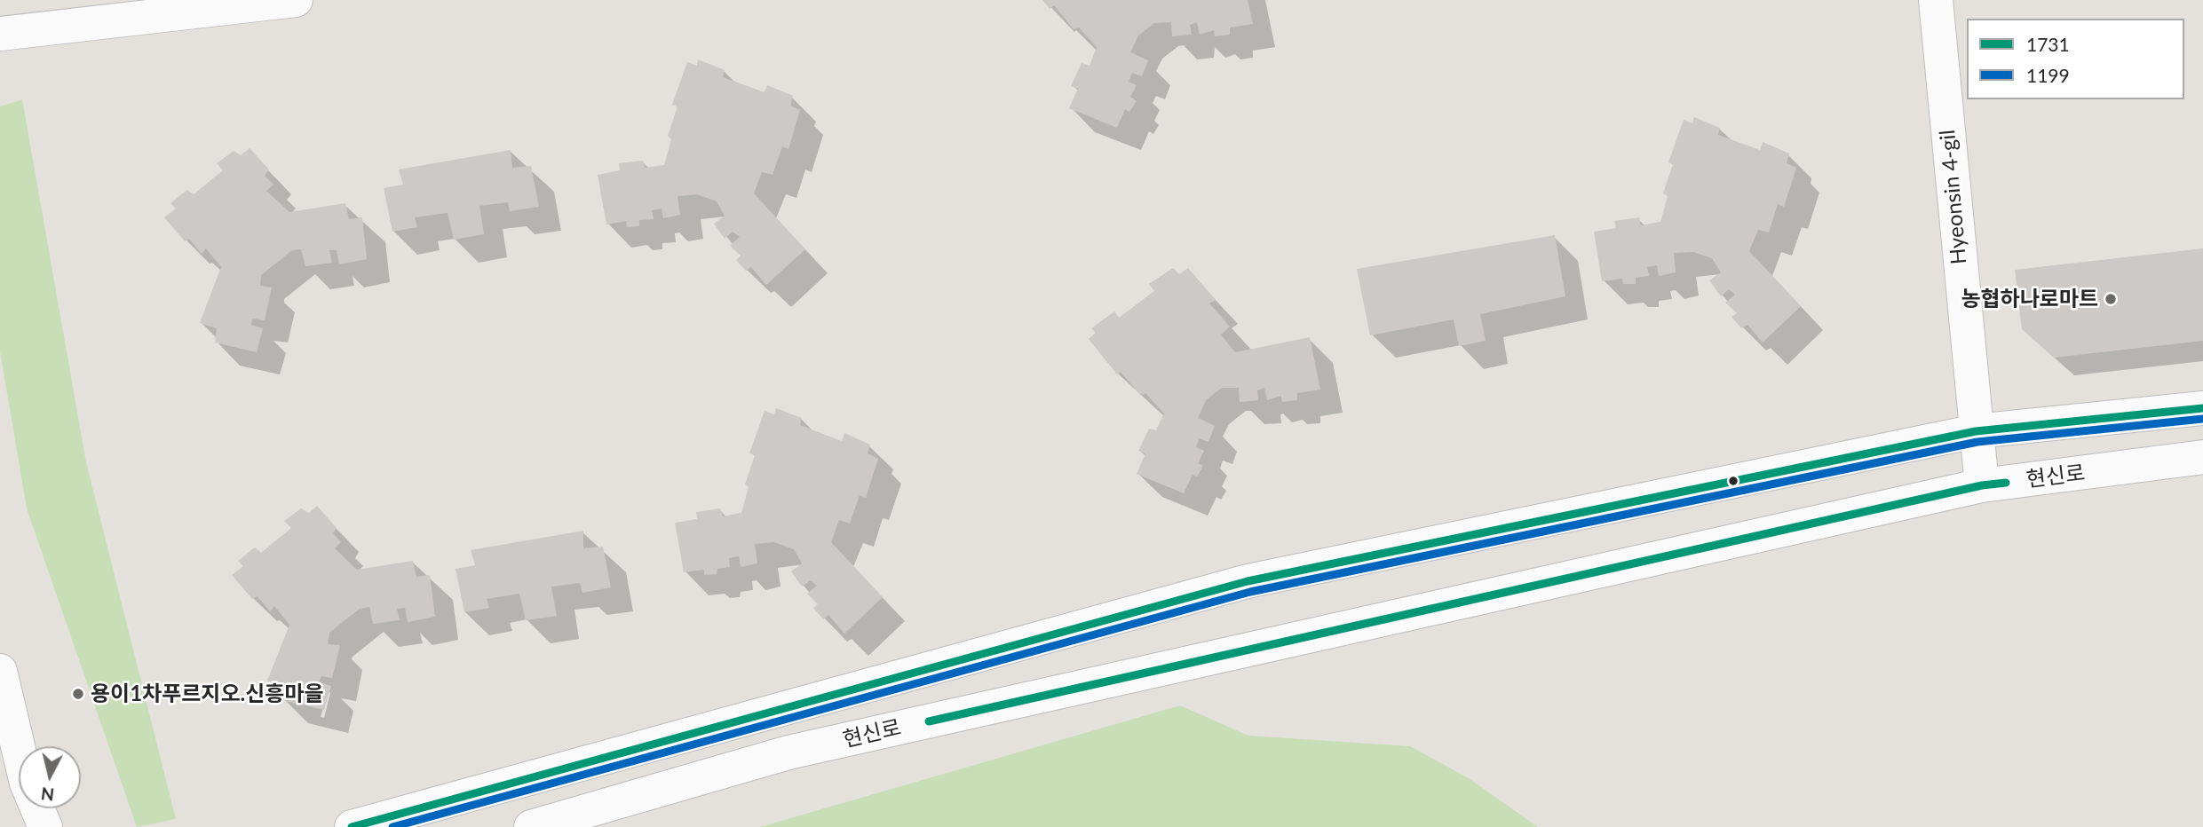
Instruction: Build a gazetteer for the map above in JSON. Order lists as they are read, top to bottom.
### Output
{
  "streets": {
    "street": ["Hyeonsin 4-gil", "현신로"]
  },
  "crossings": [
    ["Hyeonsin 4-gil", "현신로"]
  ],
  "places": ["농협하나로마트", "용이1차푸르지오.신흥마을"],
  "lines": ["transit line 1731", "transit line 1199"],
  "legend": ["1731", "1199"],
  "north": "bottom"
}
